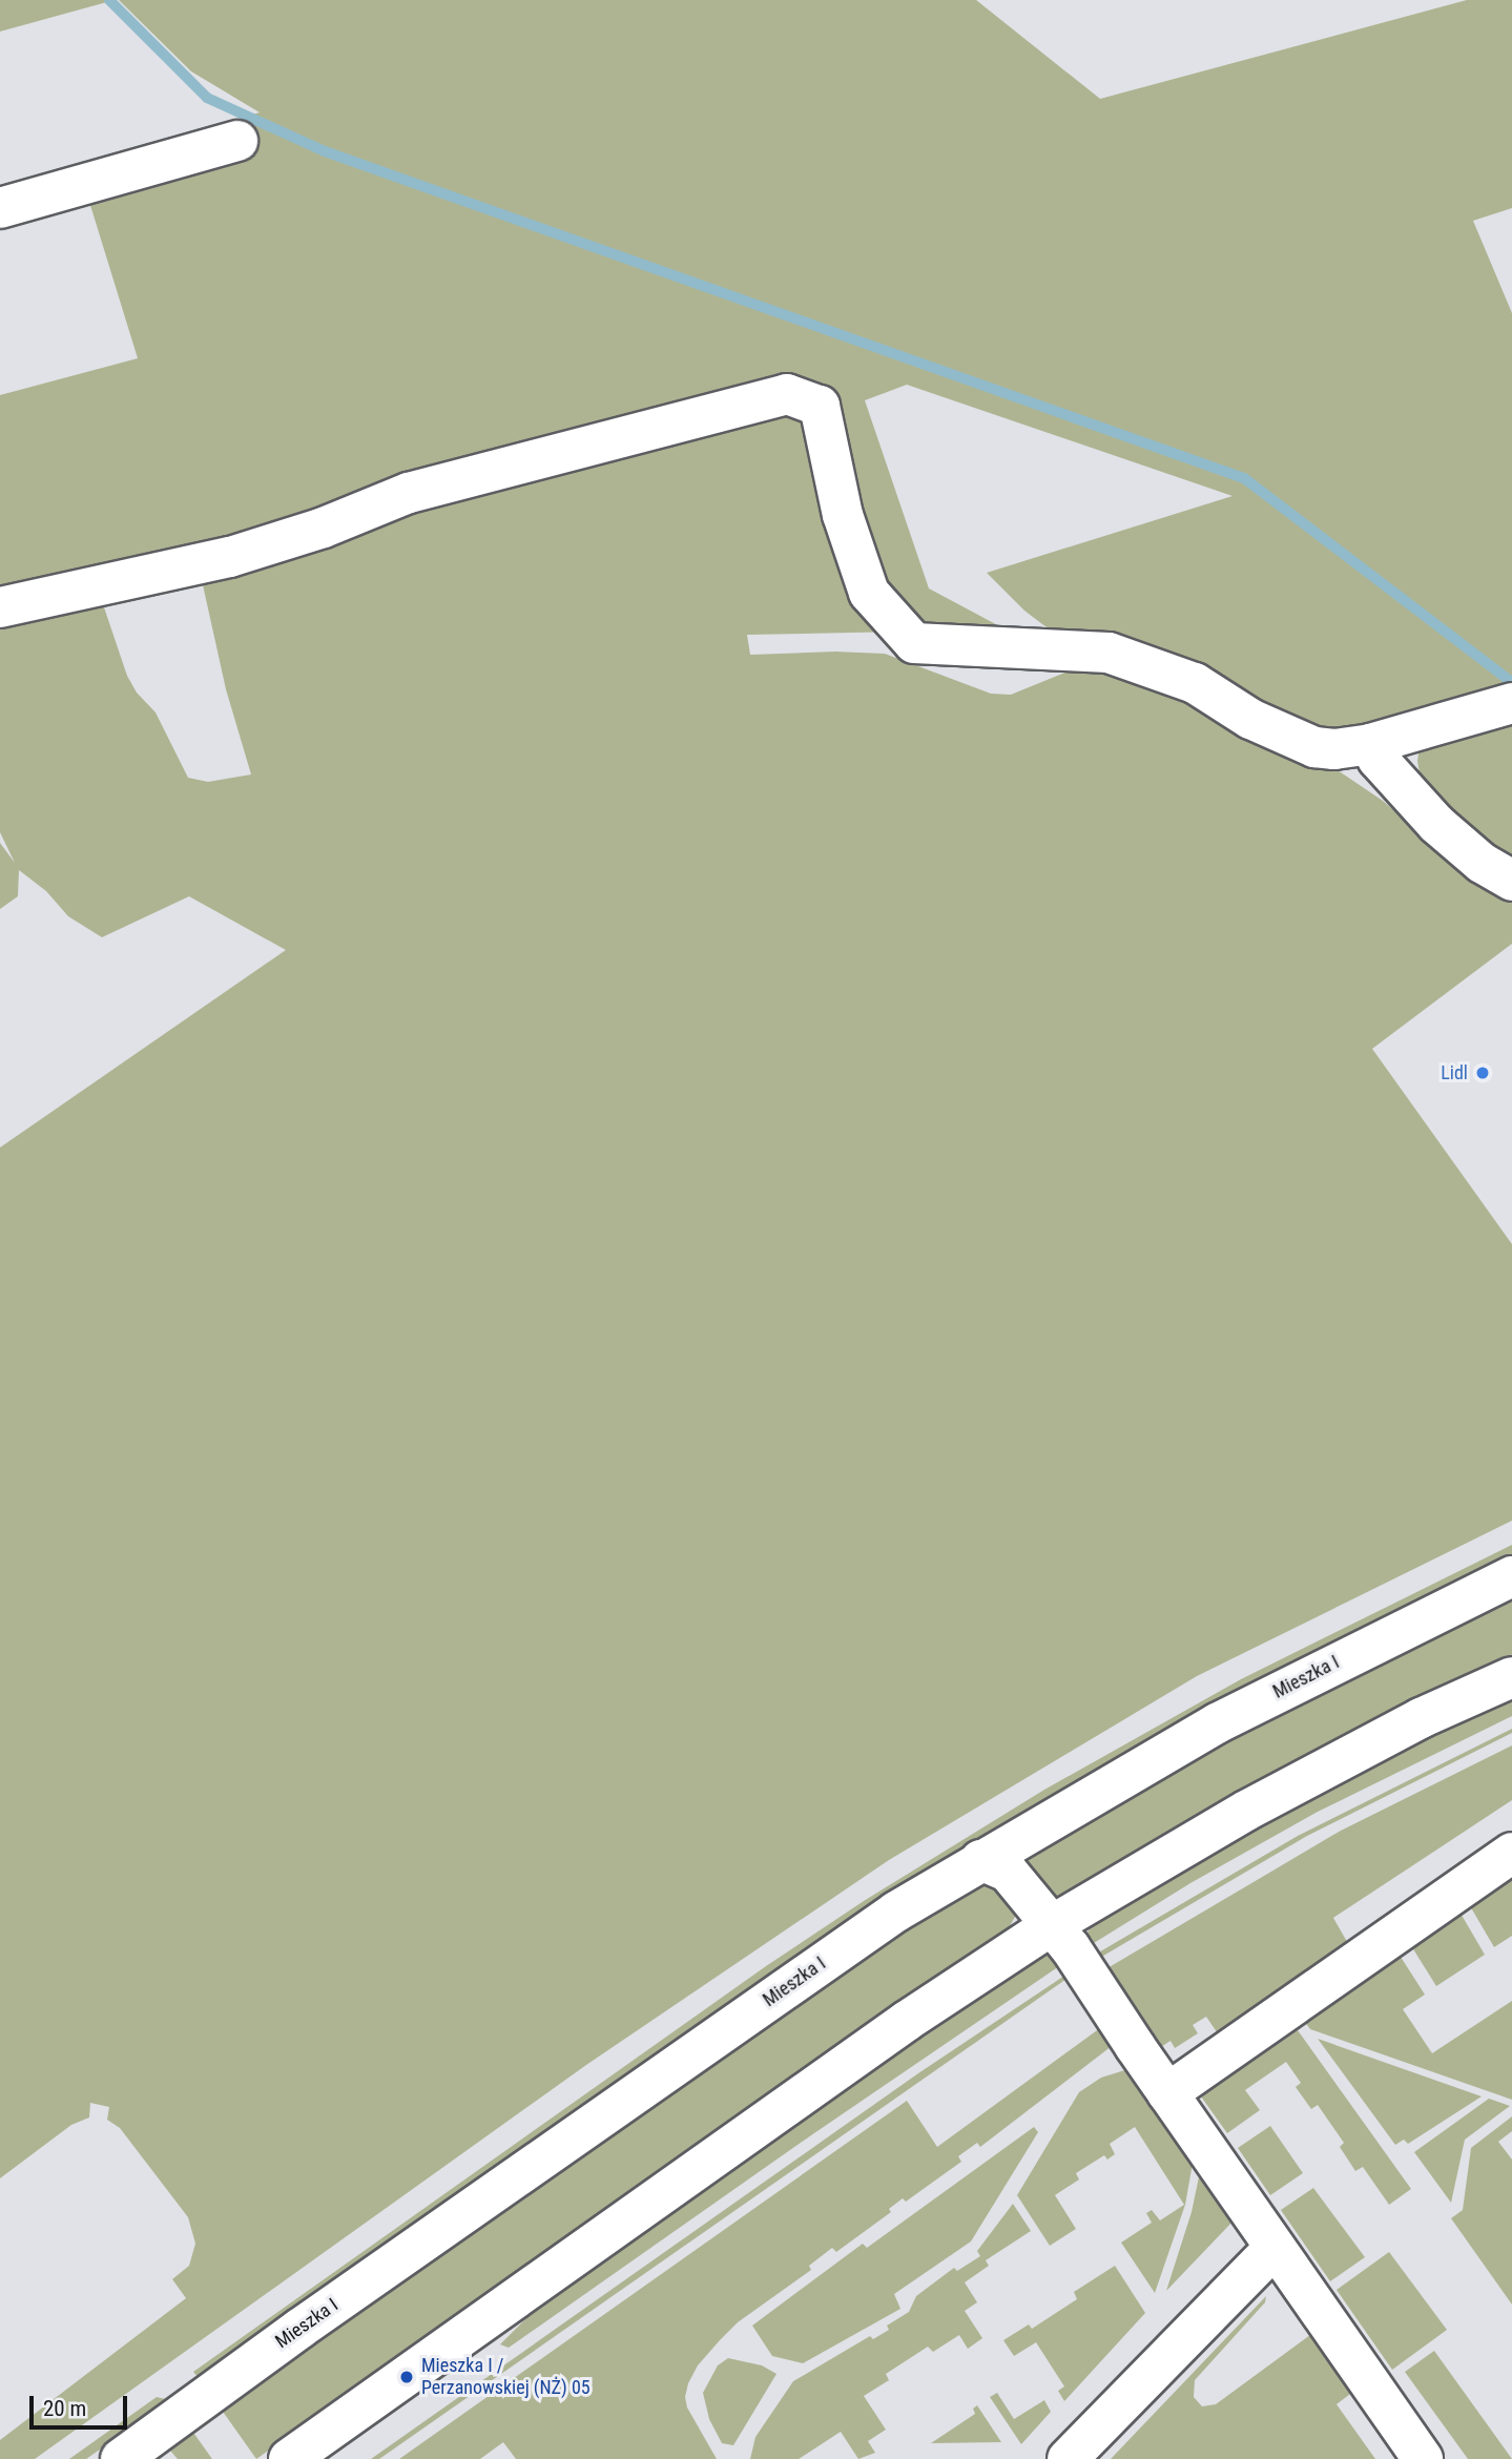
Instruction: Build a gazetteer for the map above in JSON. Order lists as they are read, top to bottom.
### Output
{
  "streets": {
    "street": ["Mieszka I"]
  },
  "places": ["Lidl", "Mieszka I / Perzanowskiej (NŻ) 05"],
  "scale_bar": "20 m"
}
